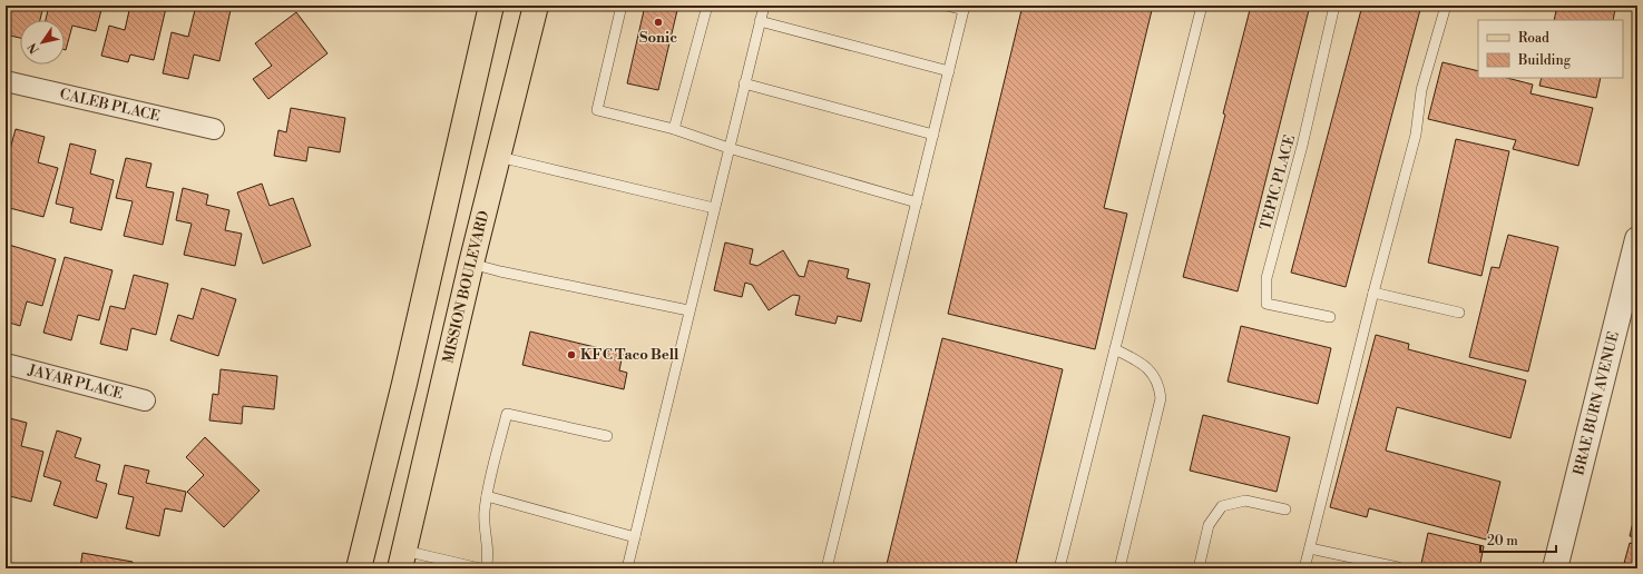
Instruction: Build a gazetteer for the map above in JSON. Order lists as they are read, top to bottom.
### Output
{
  "streets": {
    "main road": ["MISSION BOULEVARD"],
    "street": ["CALEB PLACE", "JAYAR PLACE", "BRAE BURN AVENUE"],
    "lane": ["TEPIC PLACE"]
  },
  "places": ["Sonic", "KFC Taco Bell"],
  "legend": ["Road", "Building"],
  "scale_bar": "20 m",
  "north": "bottom left"
}
